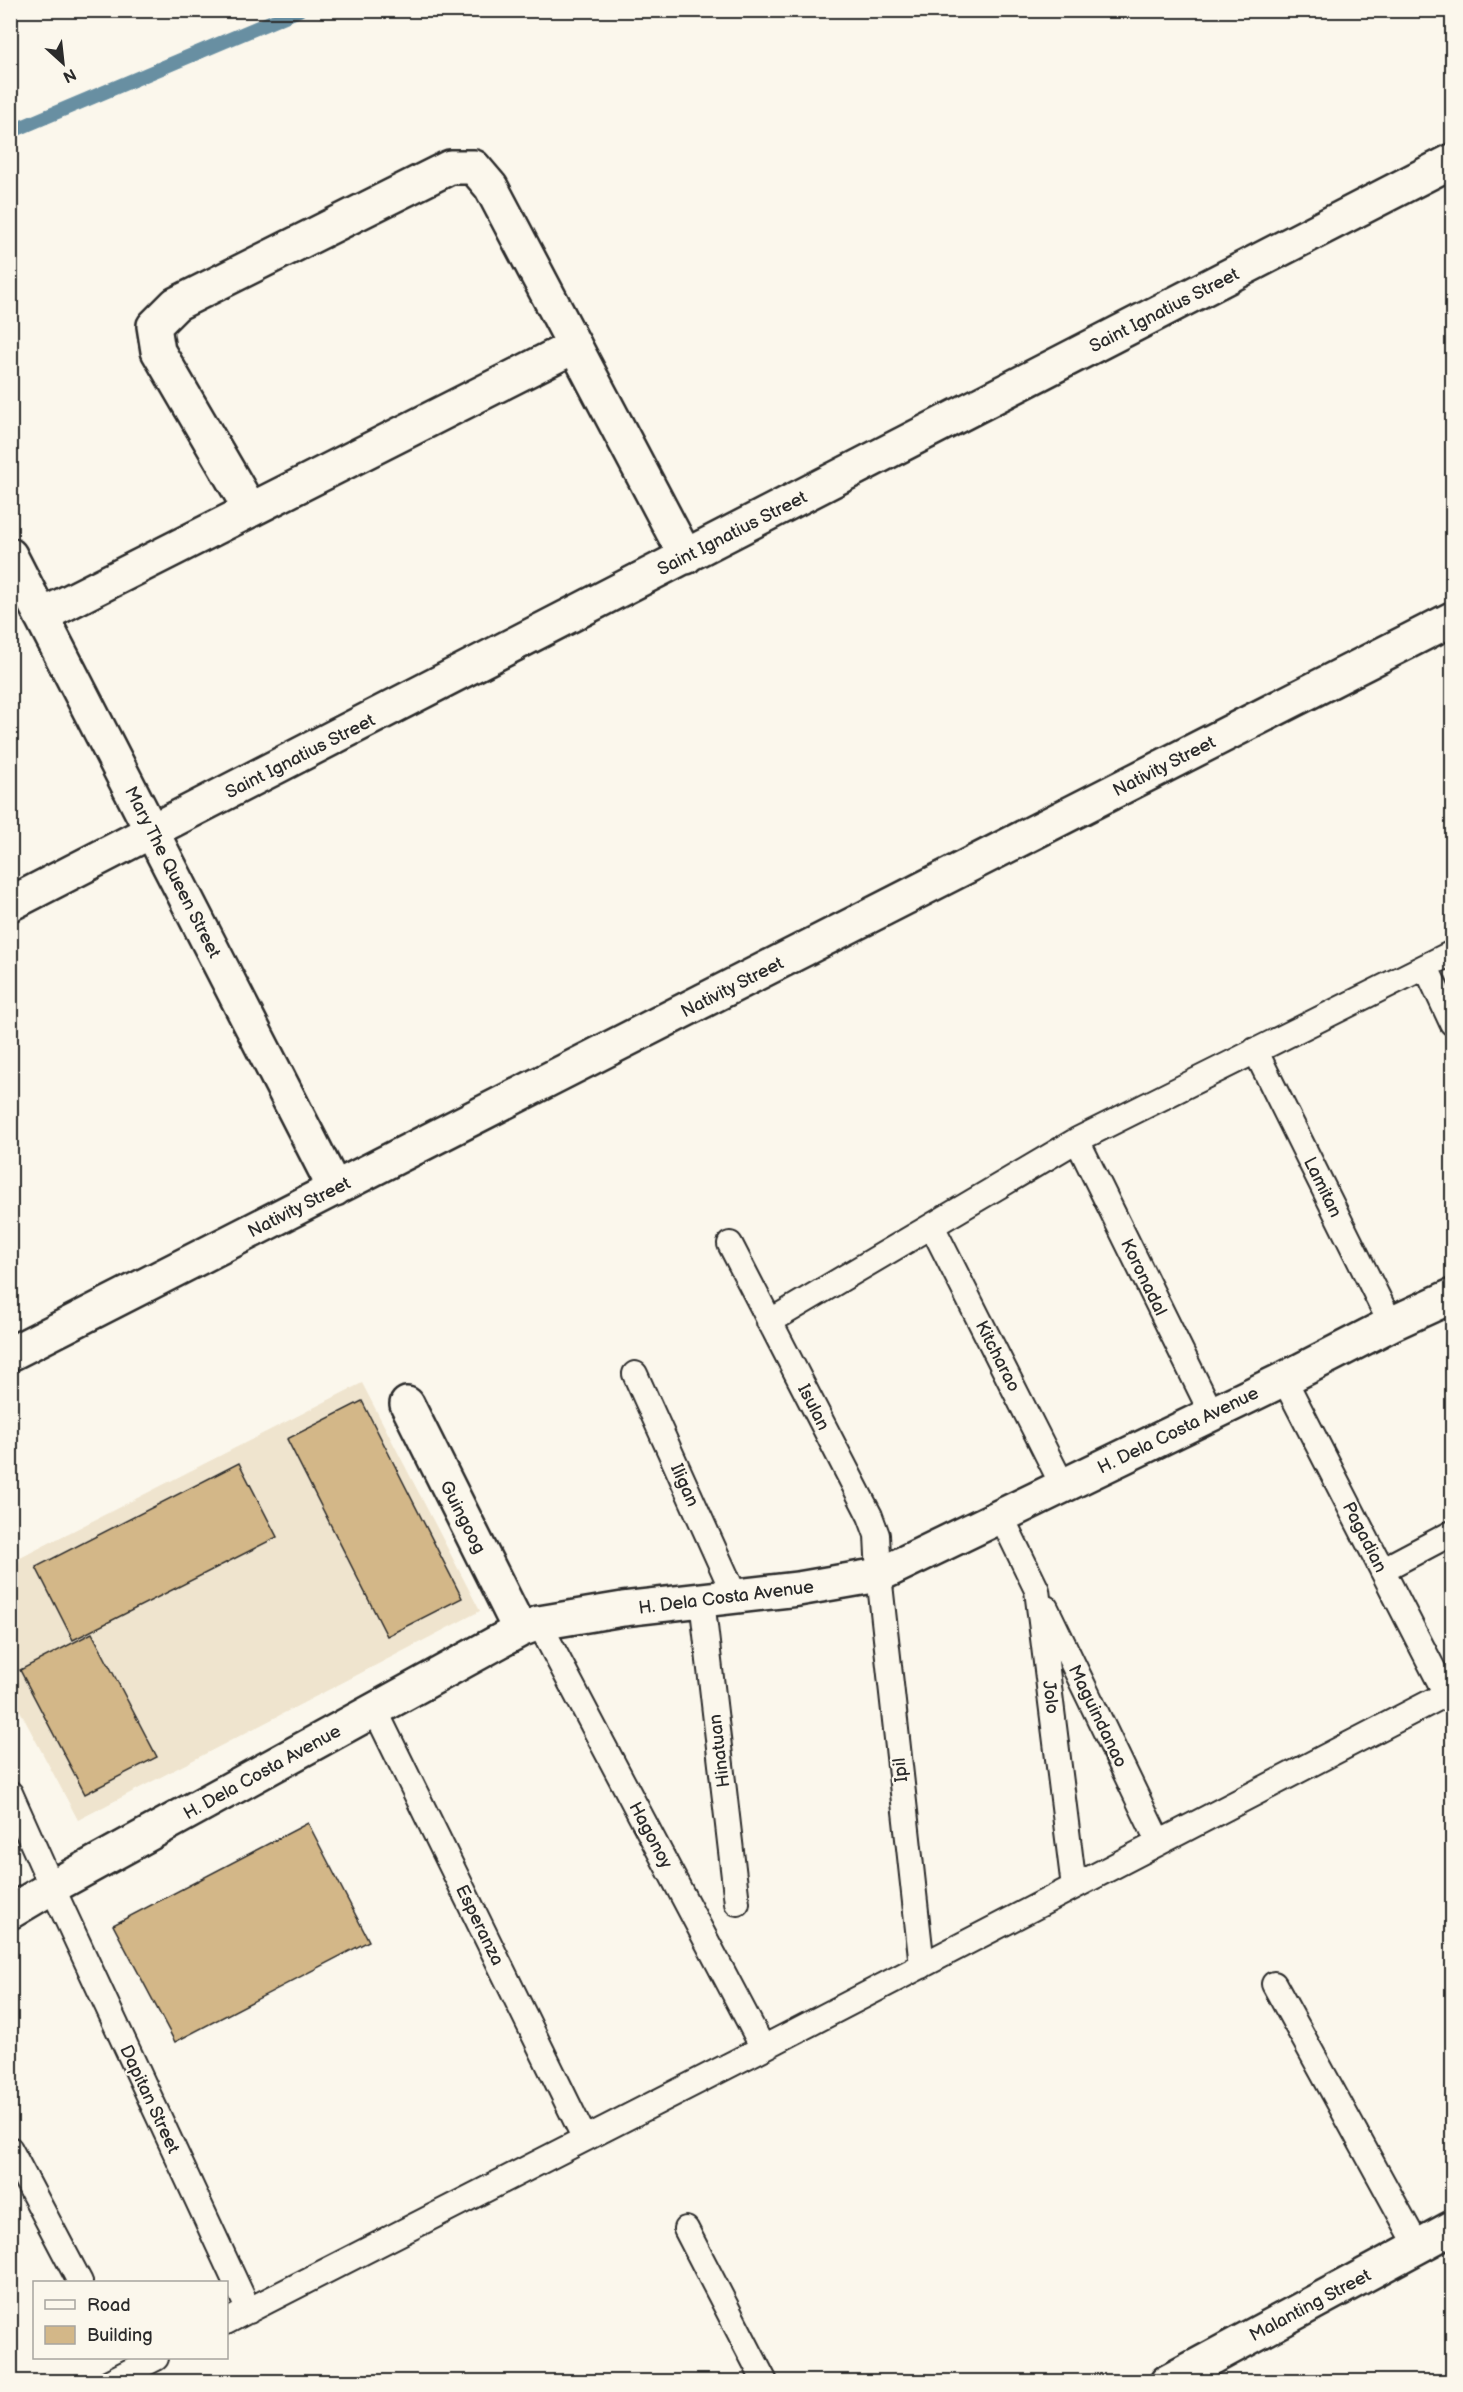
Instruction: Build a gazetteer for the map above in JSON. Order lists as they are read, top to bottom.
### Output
{
  "streets": {
    "street": [
      "Saint Ignatius Street",
      "Nativity Street",
      "Mary The Queen Street",
      "H. Dela Costa Avenue",
      "Guingoog",
      "Malanting Street"
    ],
    "lane": [
      "Lamitan",
      "Koronadal",
      "Kitcharao",
      "Isulan",
      "Iligan",
      "Pagadian",
      "Jolo",
      "Maguindanao",
      "Hinatuan",
      "Ipil",
      "Hagonoy",
      "Esperanza",
      "Dapitan Street"
    ]
  },
  "crossings": [
    ["Saint Ignatius Street", "Mary The Queen Street"],
    ["Nativity Street", "Mary The Queen Street"],
    ["Lamitan", "H. Dela Costa Avenue"],
    ["Koronadal", "H. Dela Costa Avenue"],
    ["Kitcharao", "H. Dela Costa Avenue"],
    ["Isulan", "H. Dela Costa Avenue"],
    ["Isulan", "Ipil"],
    ["H. Dela Costa Avenue", "Iligan"],
    ["H. Dela Costa Avenue", "Guingoog"],
    ["H. Dela Costa Avenue", "Pagadian"],
    ["H. Dela Costa Avenue", "Jolo"],
    ["H. Dela Costa Avenue", "Hinatuan"],
    ["H. Dela Costa Avenue", "Ipil"],
    ["H. Dela Costa Avenue", "Hagonoy"],
    ["H. Dela Costa Avenue", "Esperanza"],
    ["H. Dela Costa Avenue", "Dapitan Street"],
    ["Guingoog", "Hagonoy"],
    ["Jolo", "Maguindanao"]
  ],
  "legend": ["Road", "Building"],
  "north": "bottom right"
}
